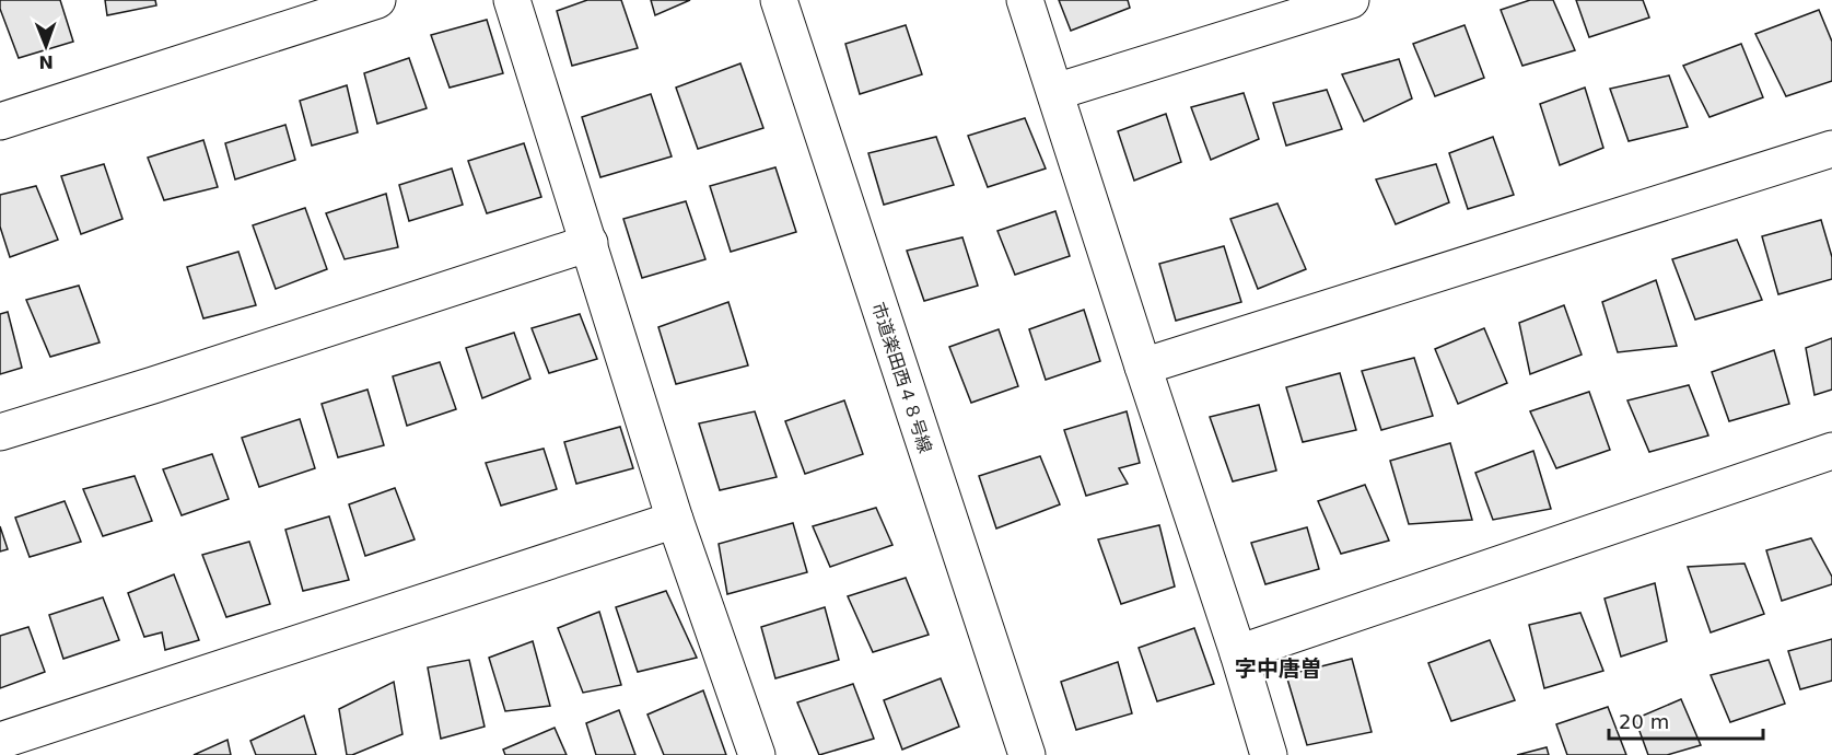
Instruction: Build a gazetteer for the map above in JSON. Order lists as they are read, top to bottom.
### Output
{
  "streets": {
    "street": ["市道楽田西４８号線"]
  },
  "districts": ["字中唐曽"],
  "scale_bar": "20 m",
  "north": "bottom"
}
